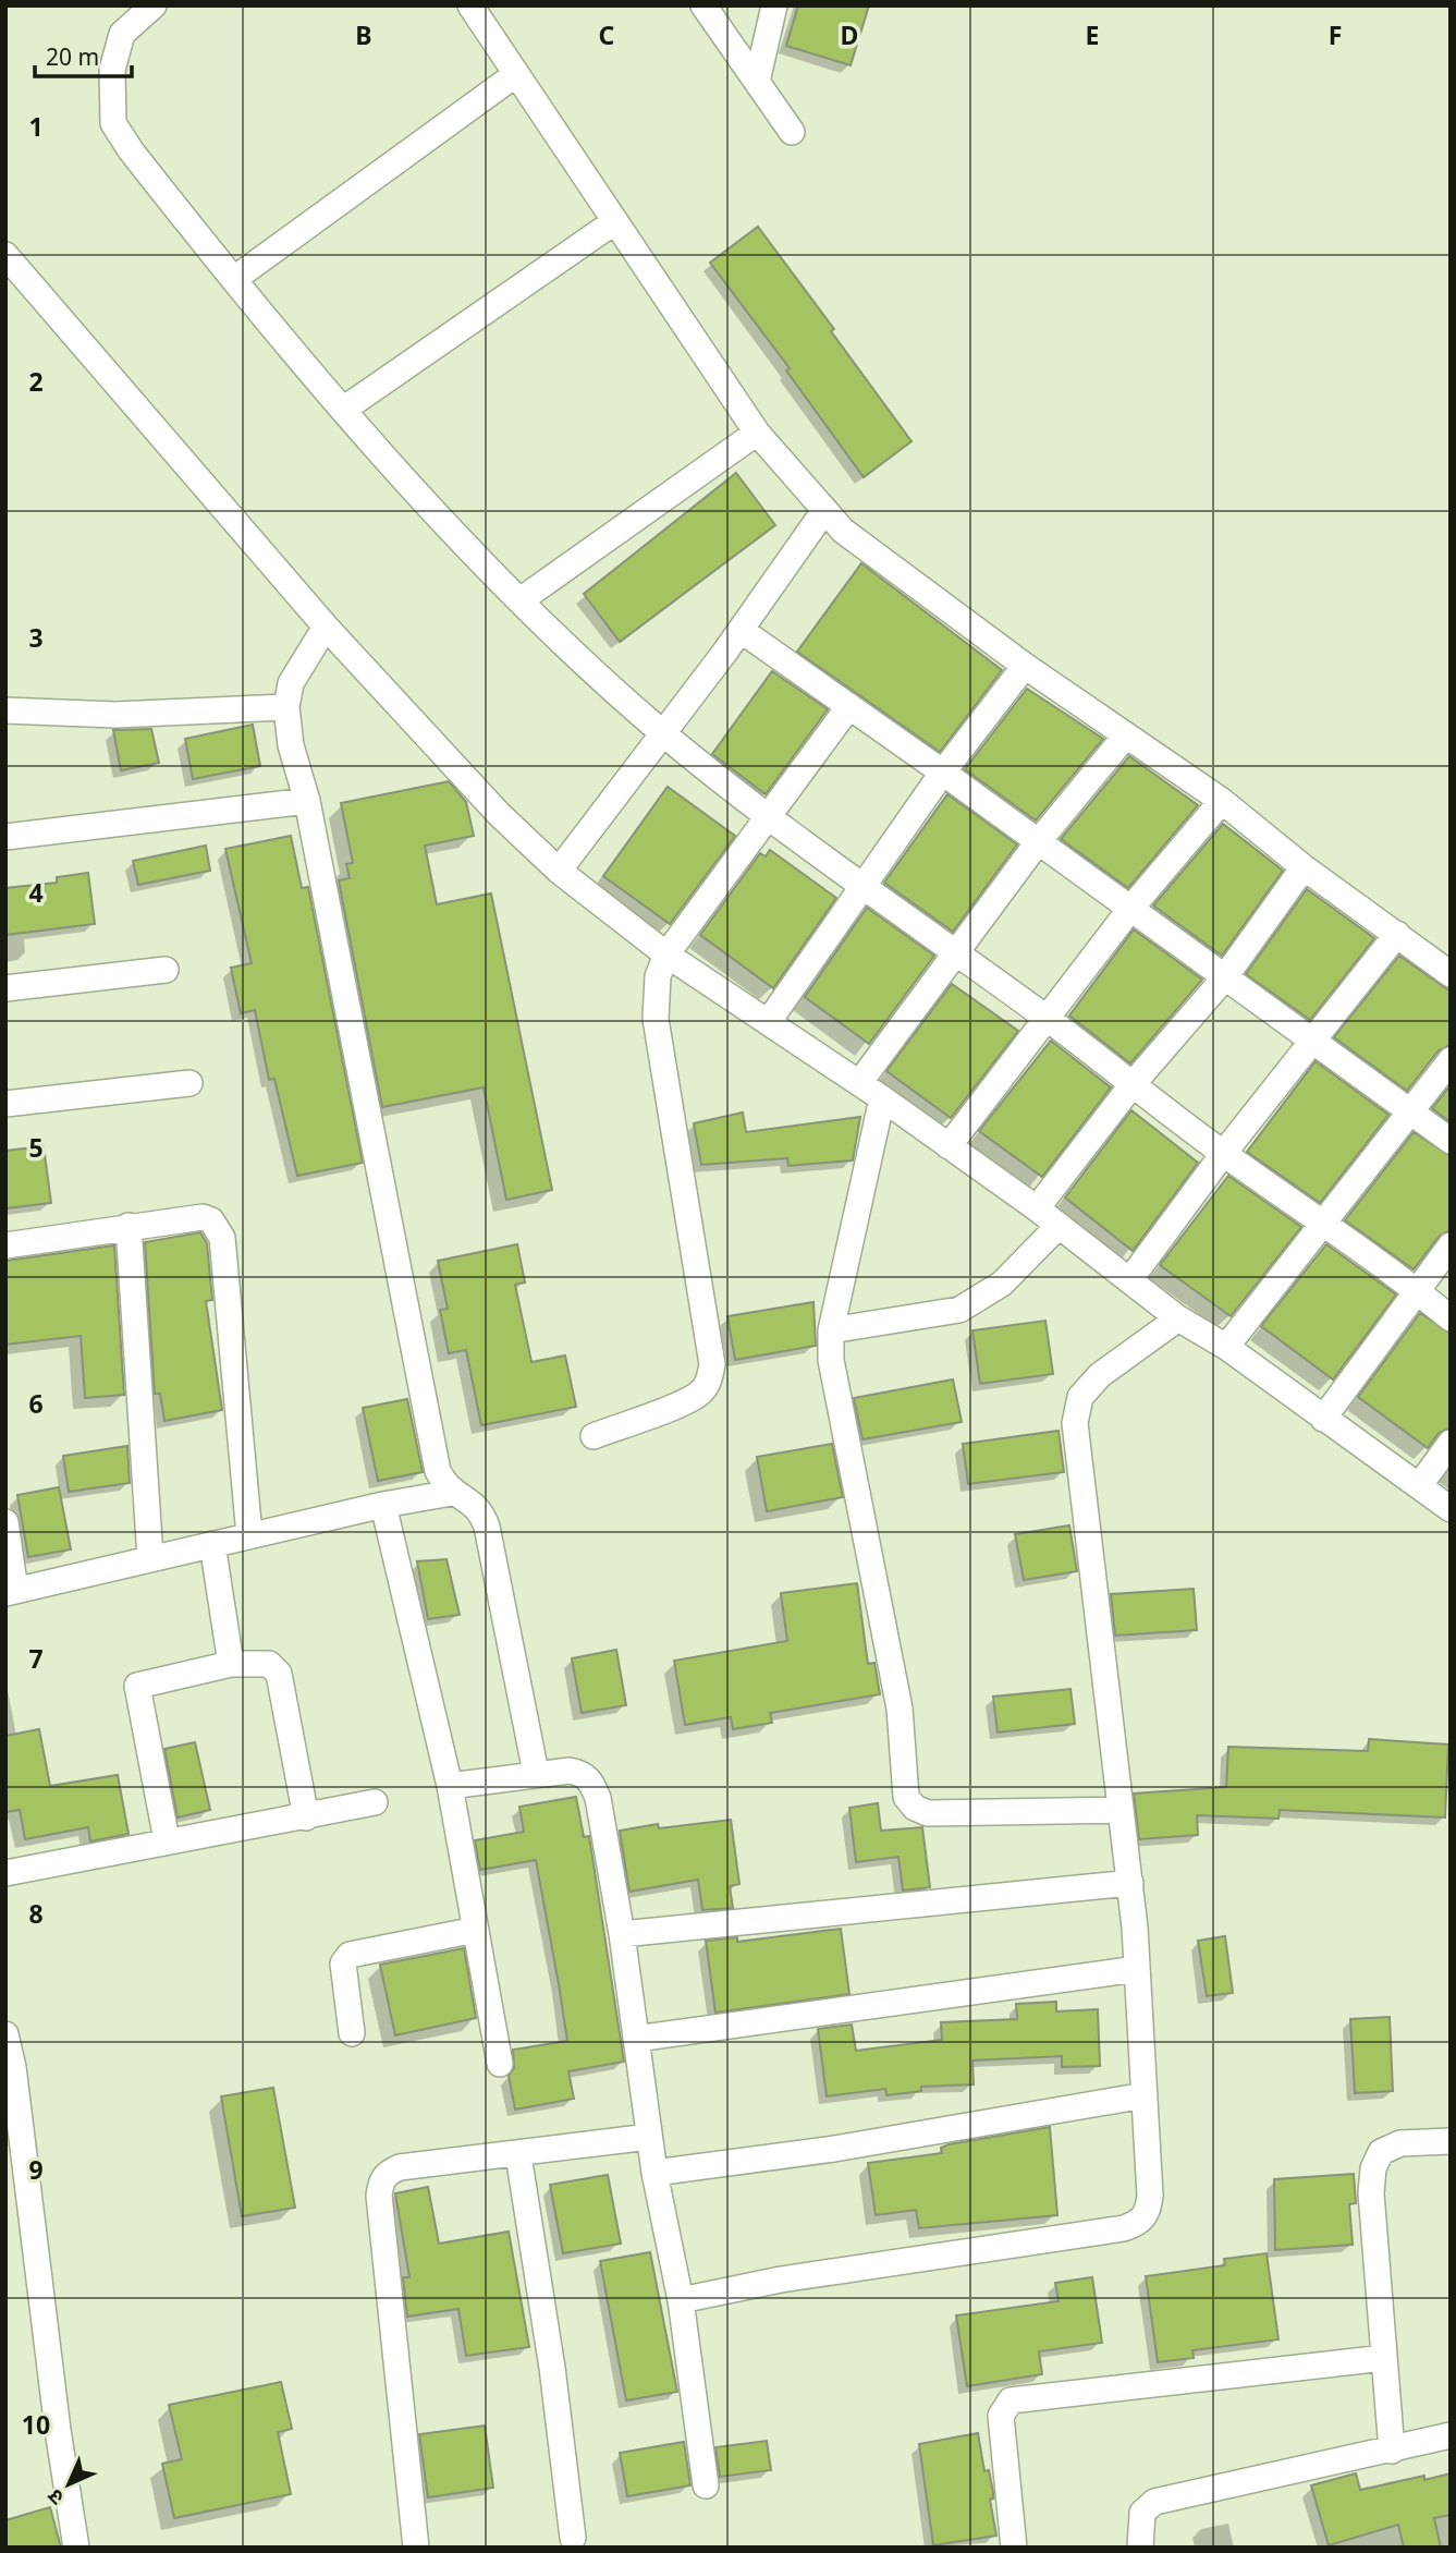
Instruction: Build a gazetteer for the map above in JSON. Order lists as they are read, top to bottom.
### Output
{
  "scale_bar": "20 m",
  "north": "bottom left",
  "grid": {
    "columns": [
      "B",
      "C",
      "D",
      "E",
      "F"
    ],
    "rows": [
      "1",
      "2",
      "3",
      "4",
      "5",
      "6",
      "7",
      "8",
      "9",
      "10"
    ]
  }
}
